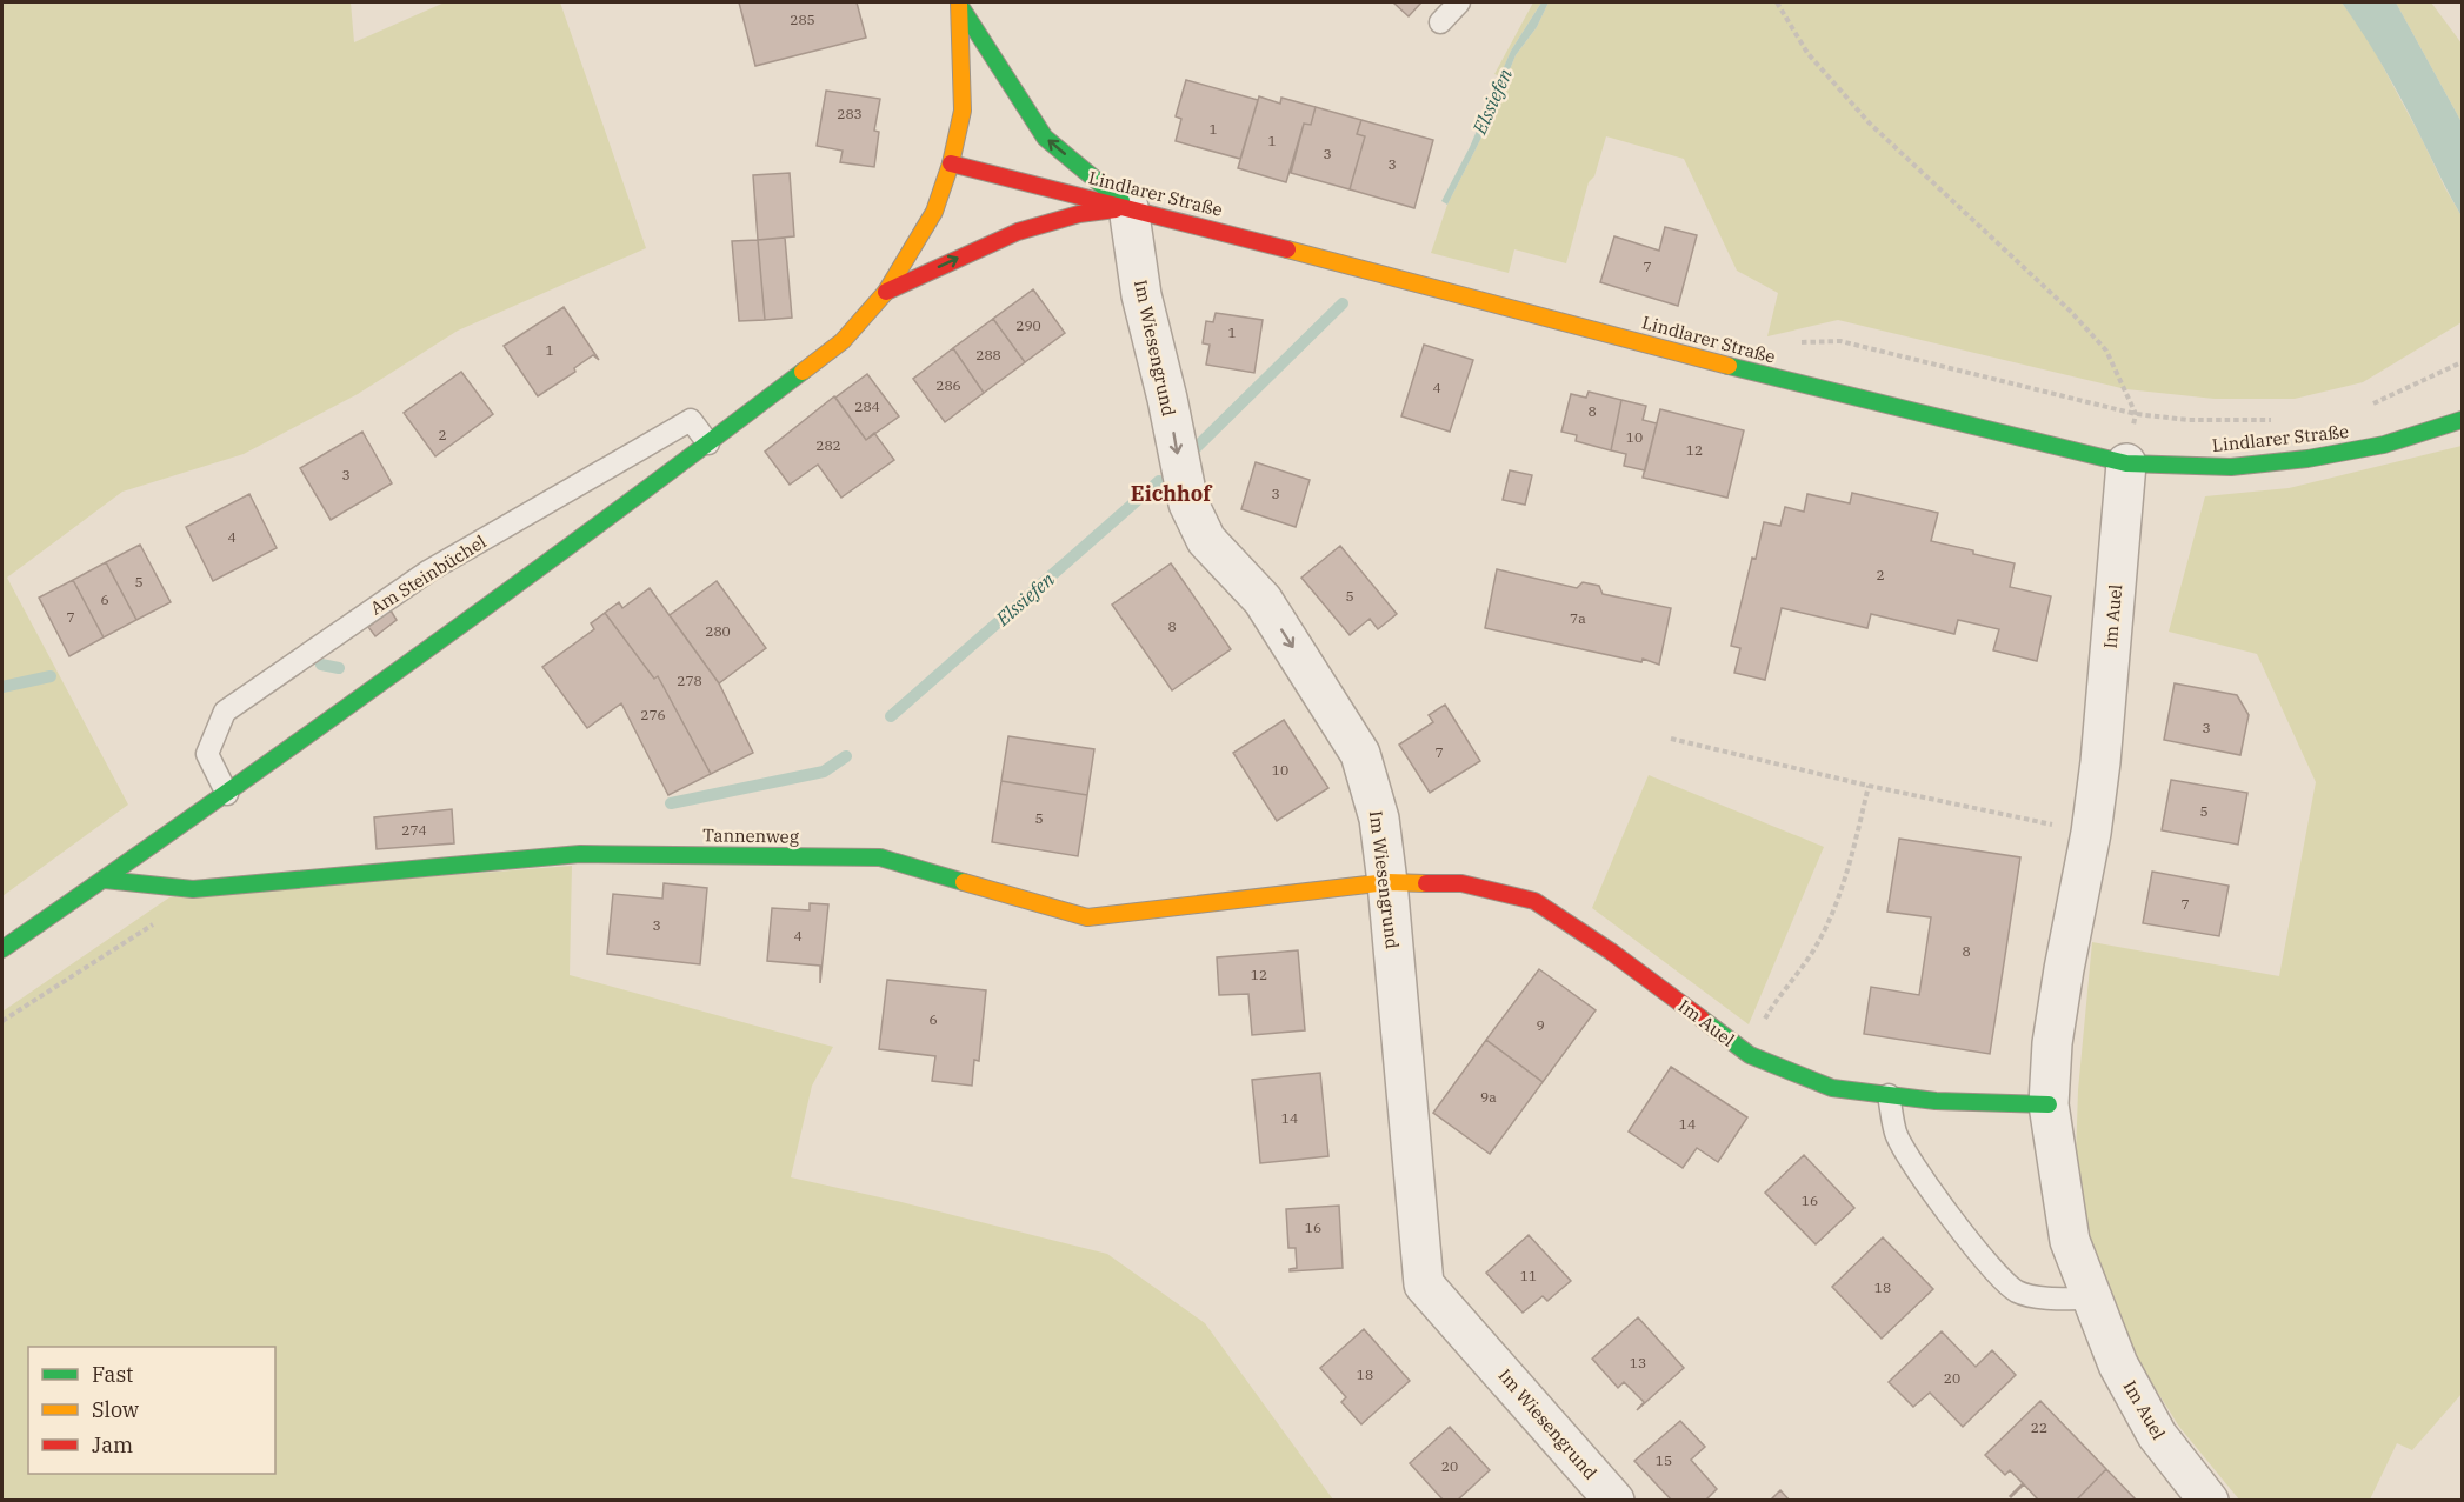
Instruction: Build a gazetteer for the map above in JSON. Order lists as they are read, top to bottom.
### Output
{
  "streets": {
    "main road": ["Lindlarer Straße", "Im Auel", "Tannenweg"],
    "street": ["Im Wiesengrund"],
    "lane": ["Am Steinbüchel"]
  },
  "crossings": [
    ["Lindlarer Straße", "Im Wiesengrund"],
    ["Lindlarer Straße", "Im Auel"],
    ["Im Wiesengrund", "Im Auel"],
    ["Im Wiesengrund", "Tannenweg"],
    ["Im Auel", "Tannenweg"]
  ],
  "one_way": ["Im Wiesengrund"],
  "districts": ["Eichhof"],
  "water": ["Elssiefen"],
  "house_numbers": [
    "285",
    "283",
    "1",
    "1",
    "3",
    "3",
    "7",
    "290",
    "1",
    "1",
    "288",
    "286",
    "4",
    "284",
    "8",
    "2",
    "10",
    "282",
    "12",
    "3",
    "3",
    "4",
    "2",
    "5",
    "5",
    "6",
    "7",
    "7a",
    "8",
    "280",
    "278",
    "276",
    "3",
    "7",
    "10",
    "5",
    "5",
    "274",
    "7",
    "3",
    "4",
    "8",
    "12",
    "6",
    "9",
    "9a",
    "14",
    "14",
    "16",
    "16",
    "11",
    "18",
    "13",
    "18",
    "20",
    "22",
    "15",
    "20"
  ],
  "legend": ["Fast", "Slow", "Jam"]
}
